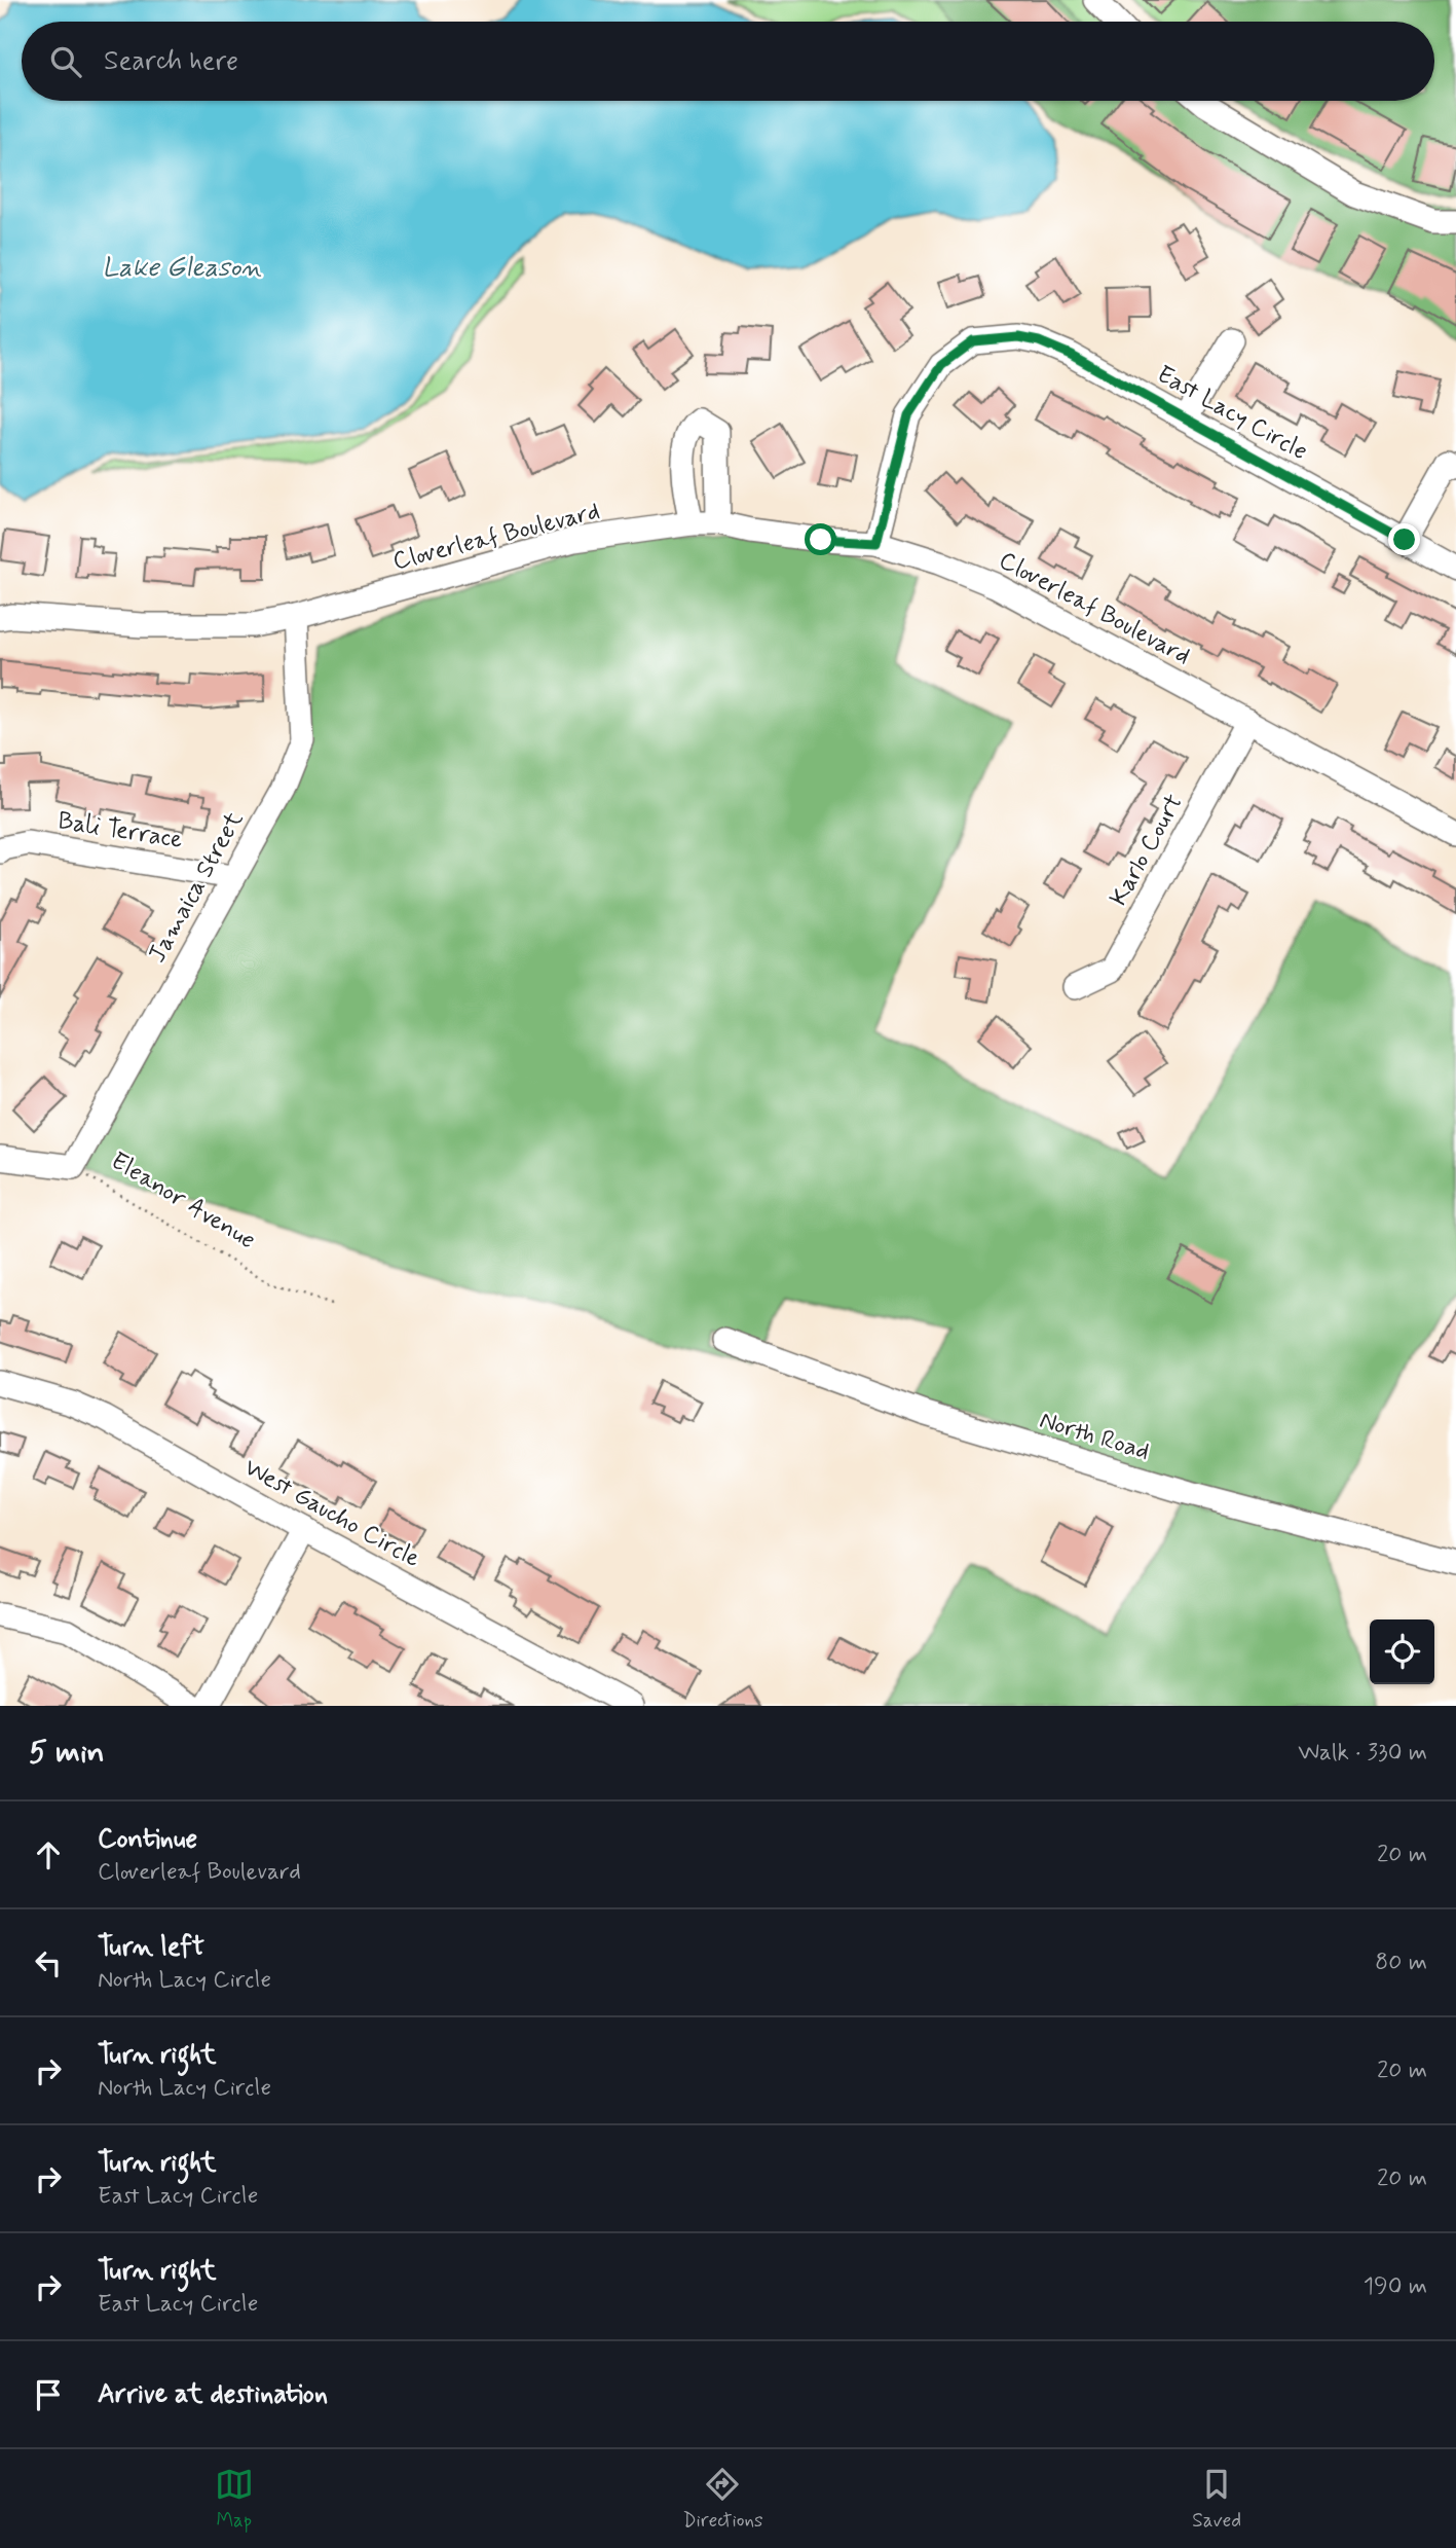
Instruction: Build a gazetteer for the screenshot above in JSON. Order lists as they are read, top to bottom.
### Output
{
  "streets": {
    "street": [
      "East Lacy Circle",
      "Cloverleaf Boulevard",
      "Bali Terrace",
      "Karlo Court",
      "Jamaica Street",
      "Eleanor Avenue",
      "North Road",
      "West Gaucho Circle"
    ]
  },
  "crossings": [
    ["East Lacy Circle", "Cloverleaf Boulevard"],
    ["Cloverleaf Boulevard", "Karlo Court"],
    ["Cloverleaf Boulevard", "Jamaica Street"],
    ["Bali Terrace", "Jamaica Street"],
    ["Jamaica Street", "Eleanor Avenue"]
  ],
  "water": ["Lake Gleason"],
  "page": {
    "search": "Search here",
    "heading": ["5 min", "Walk · 330 m"],
    "list": [
      ["Continue", "Cloverleaf Boulevard", "20 m"],
      ["Turn left", "North Lacy Circle", "80 m"],
      ["Turn right", "North Lacy Circle", "20 m"],
      ["Turn right", "East Lacy Circle", "20 m"],
      ["Turn right", "East Lacy Circle", "190 m"],
      "Arrive at destination"
    ],
    "nav": ["Map", "Directions", "Saved"]
  }
}
